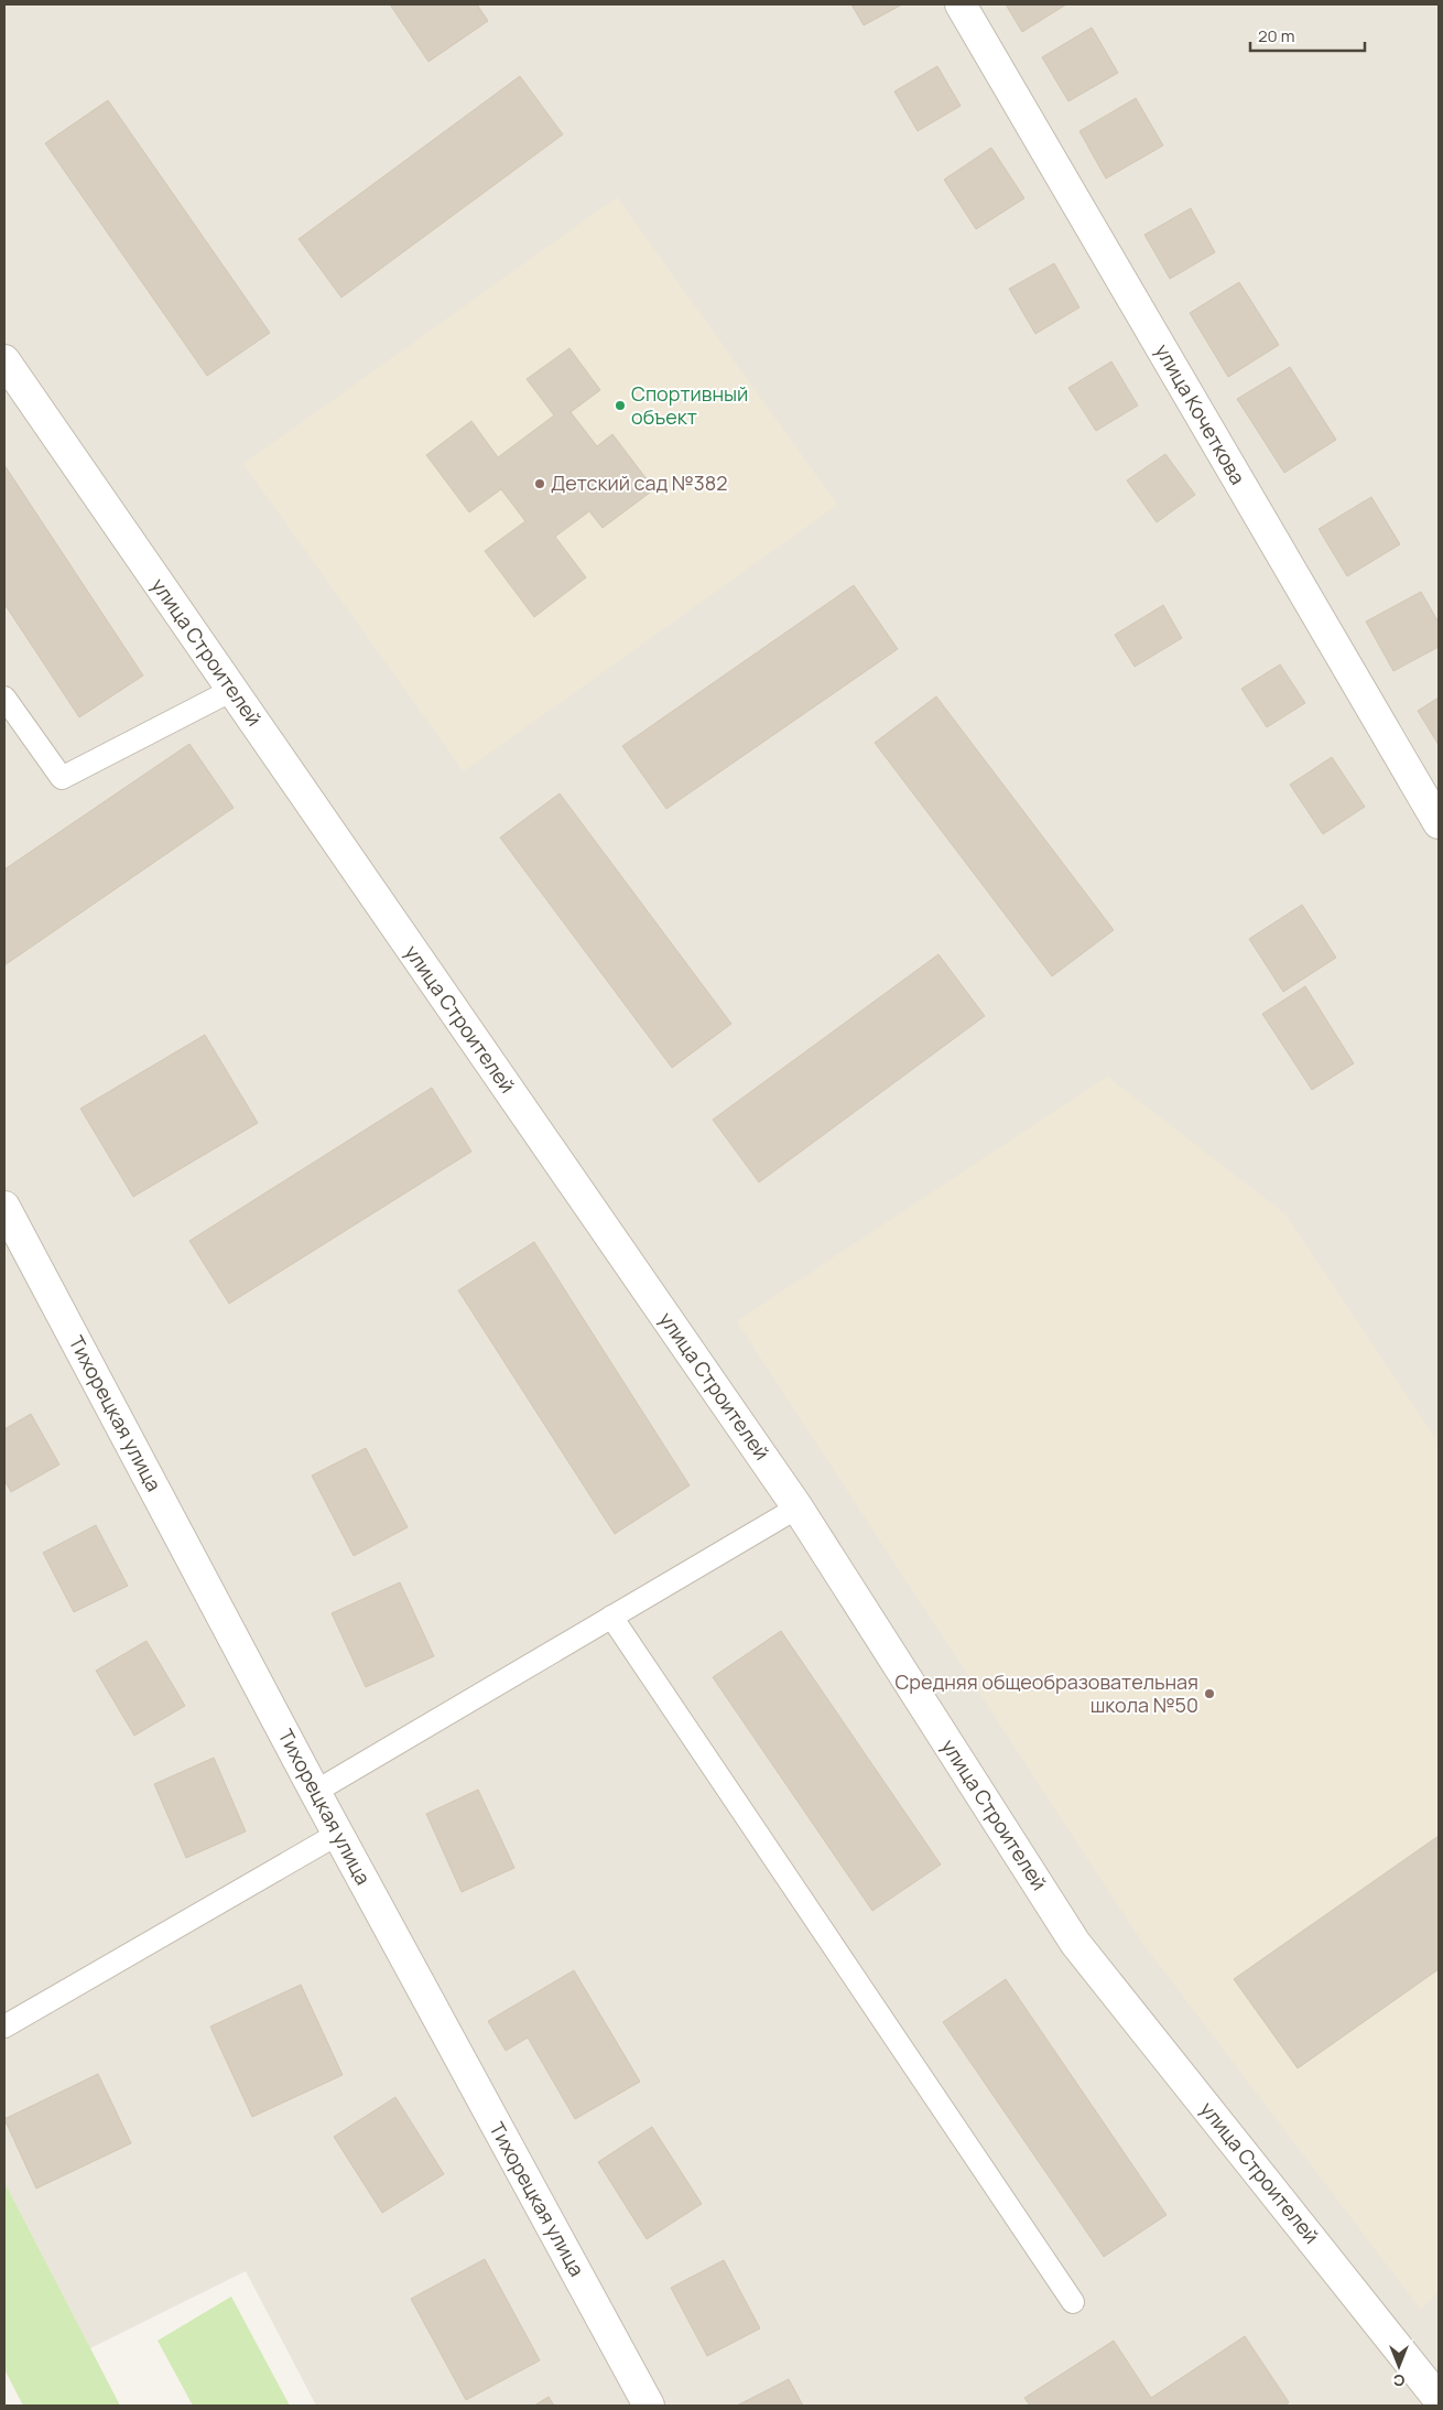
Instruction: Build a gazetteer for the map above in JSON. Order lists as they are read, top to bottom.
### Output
{
  "streets": {
    "street": ["улица Кочеткова", "улица Строителей", "Тихорецкая улица"]
  },
  "places": ["Спортивный объект", "Детский сад №382", "Средняя общеобразовательная школа №50"],
  "scale_bar": "20 m",
  "north": "bottom"
}
